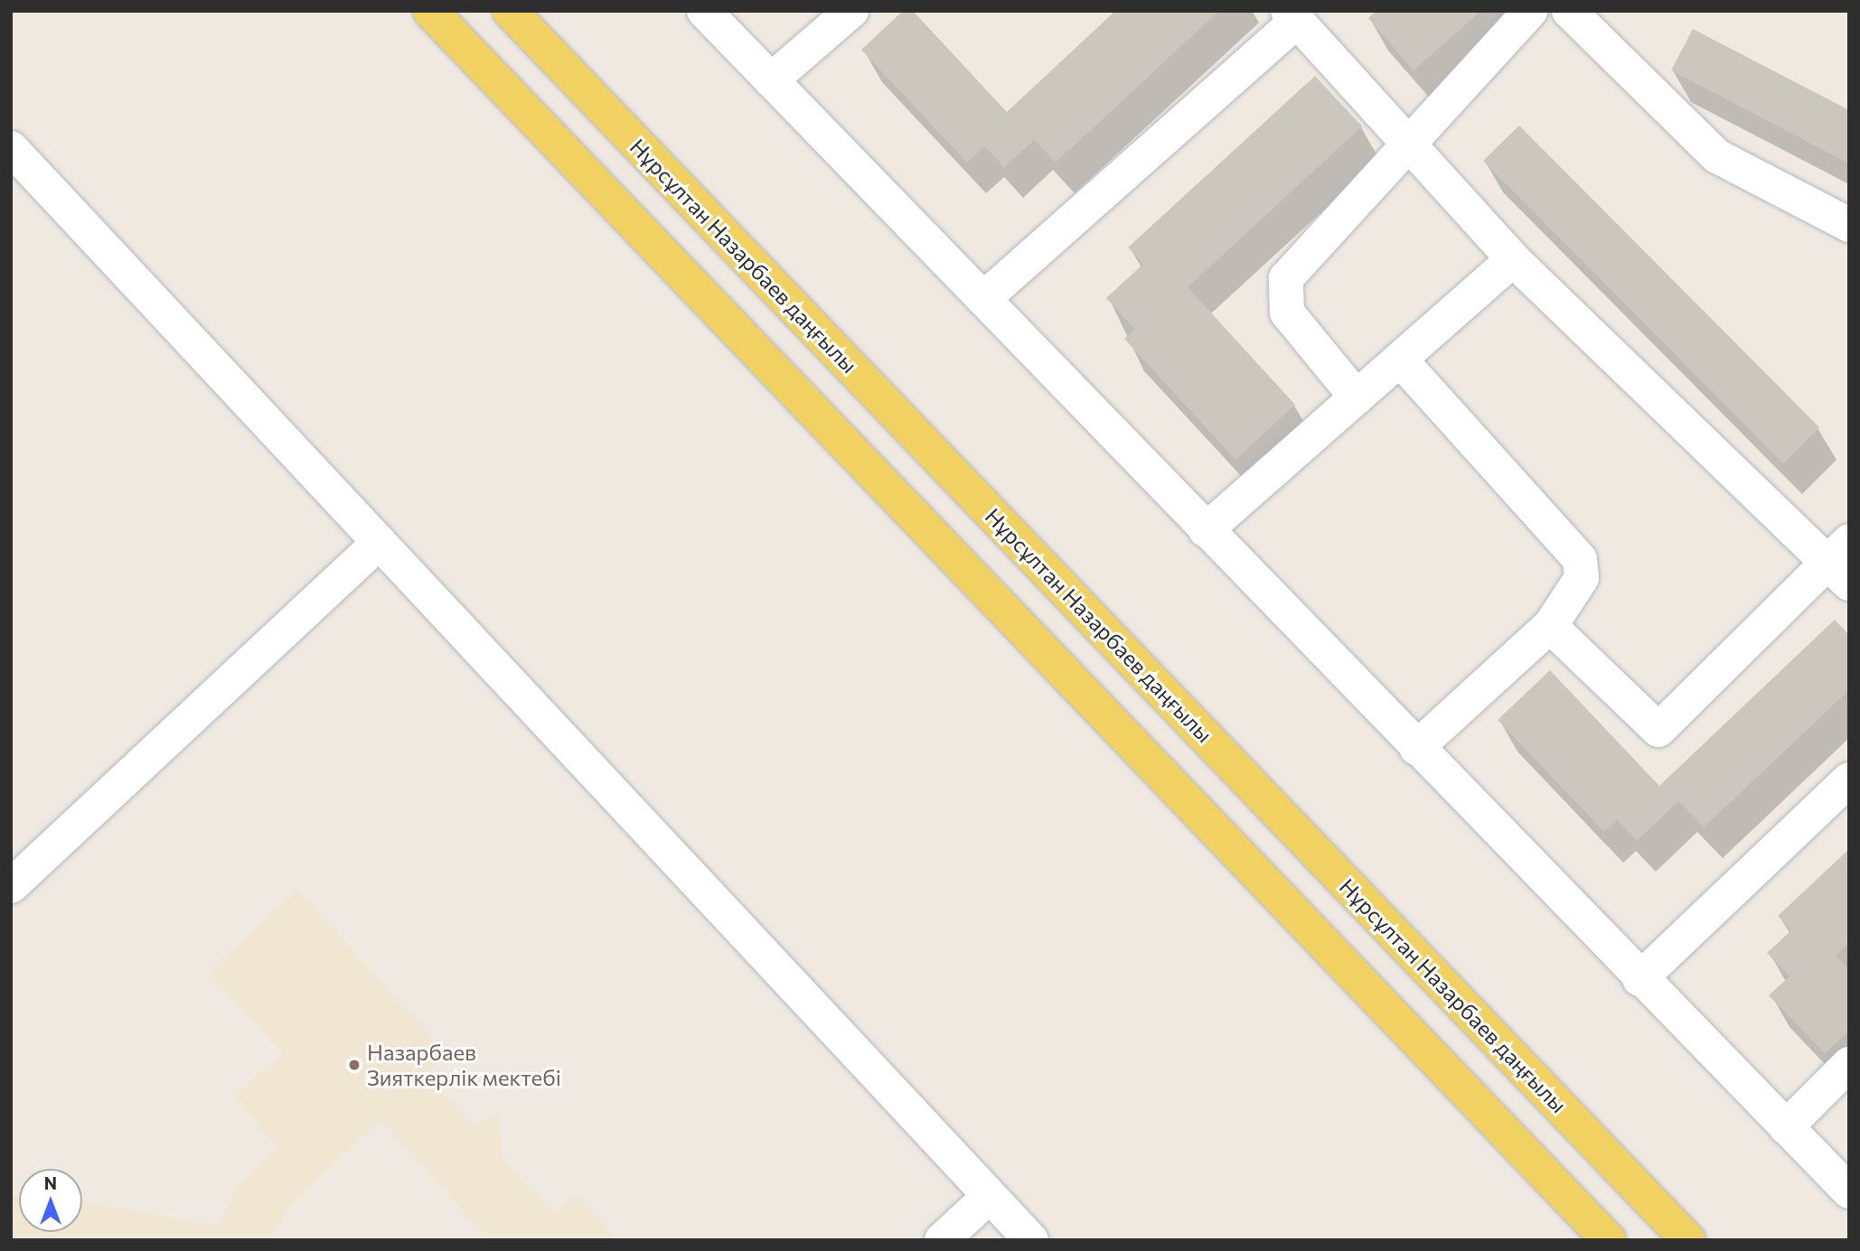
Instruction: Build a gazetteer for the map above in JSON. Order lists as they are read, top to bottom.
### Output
{
  "streets": {
    "main road": ["Нұрсұлтан Назарбаев даңғылы"]
  },
  "places": ["Назарбаев Зияткерлік мектебі"],
  "north": "top"
}
